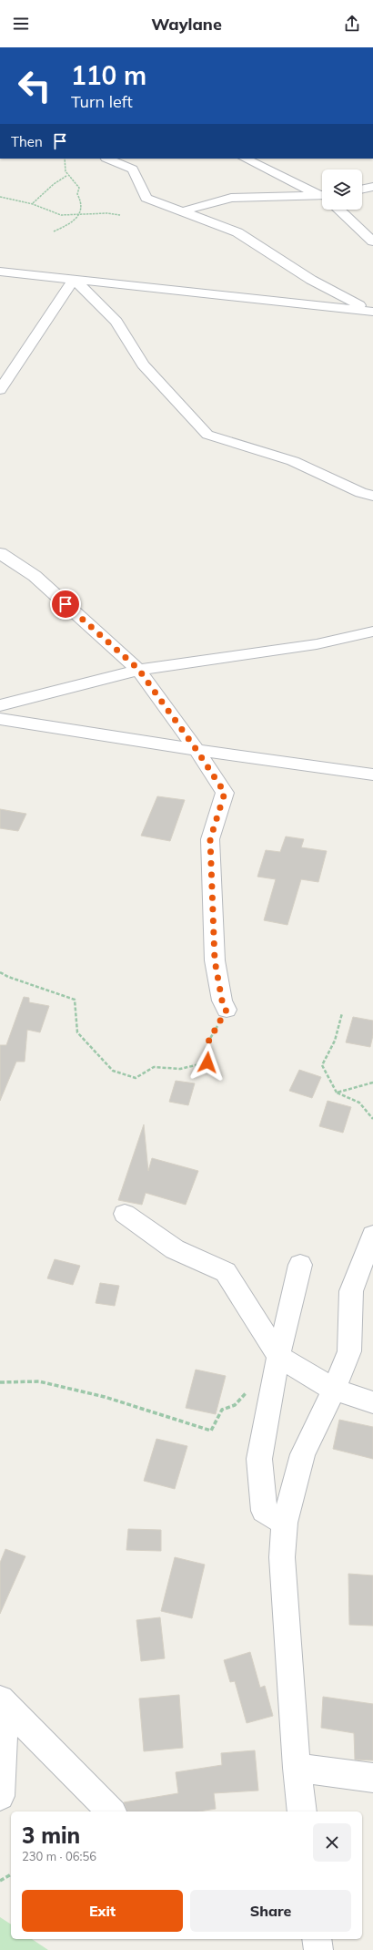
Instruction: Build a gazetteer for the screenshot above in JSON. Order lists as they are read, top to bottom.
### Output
{
  "page": {
    "header": "Waylane",
    "turn": ["110 m", "Turn left"],
    "then": "Then",
    "heading": ["3 min", "230 m · 06:56"],
    "buttons": ["Exit", "Share"]
  }
}
